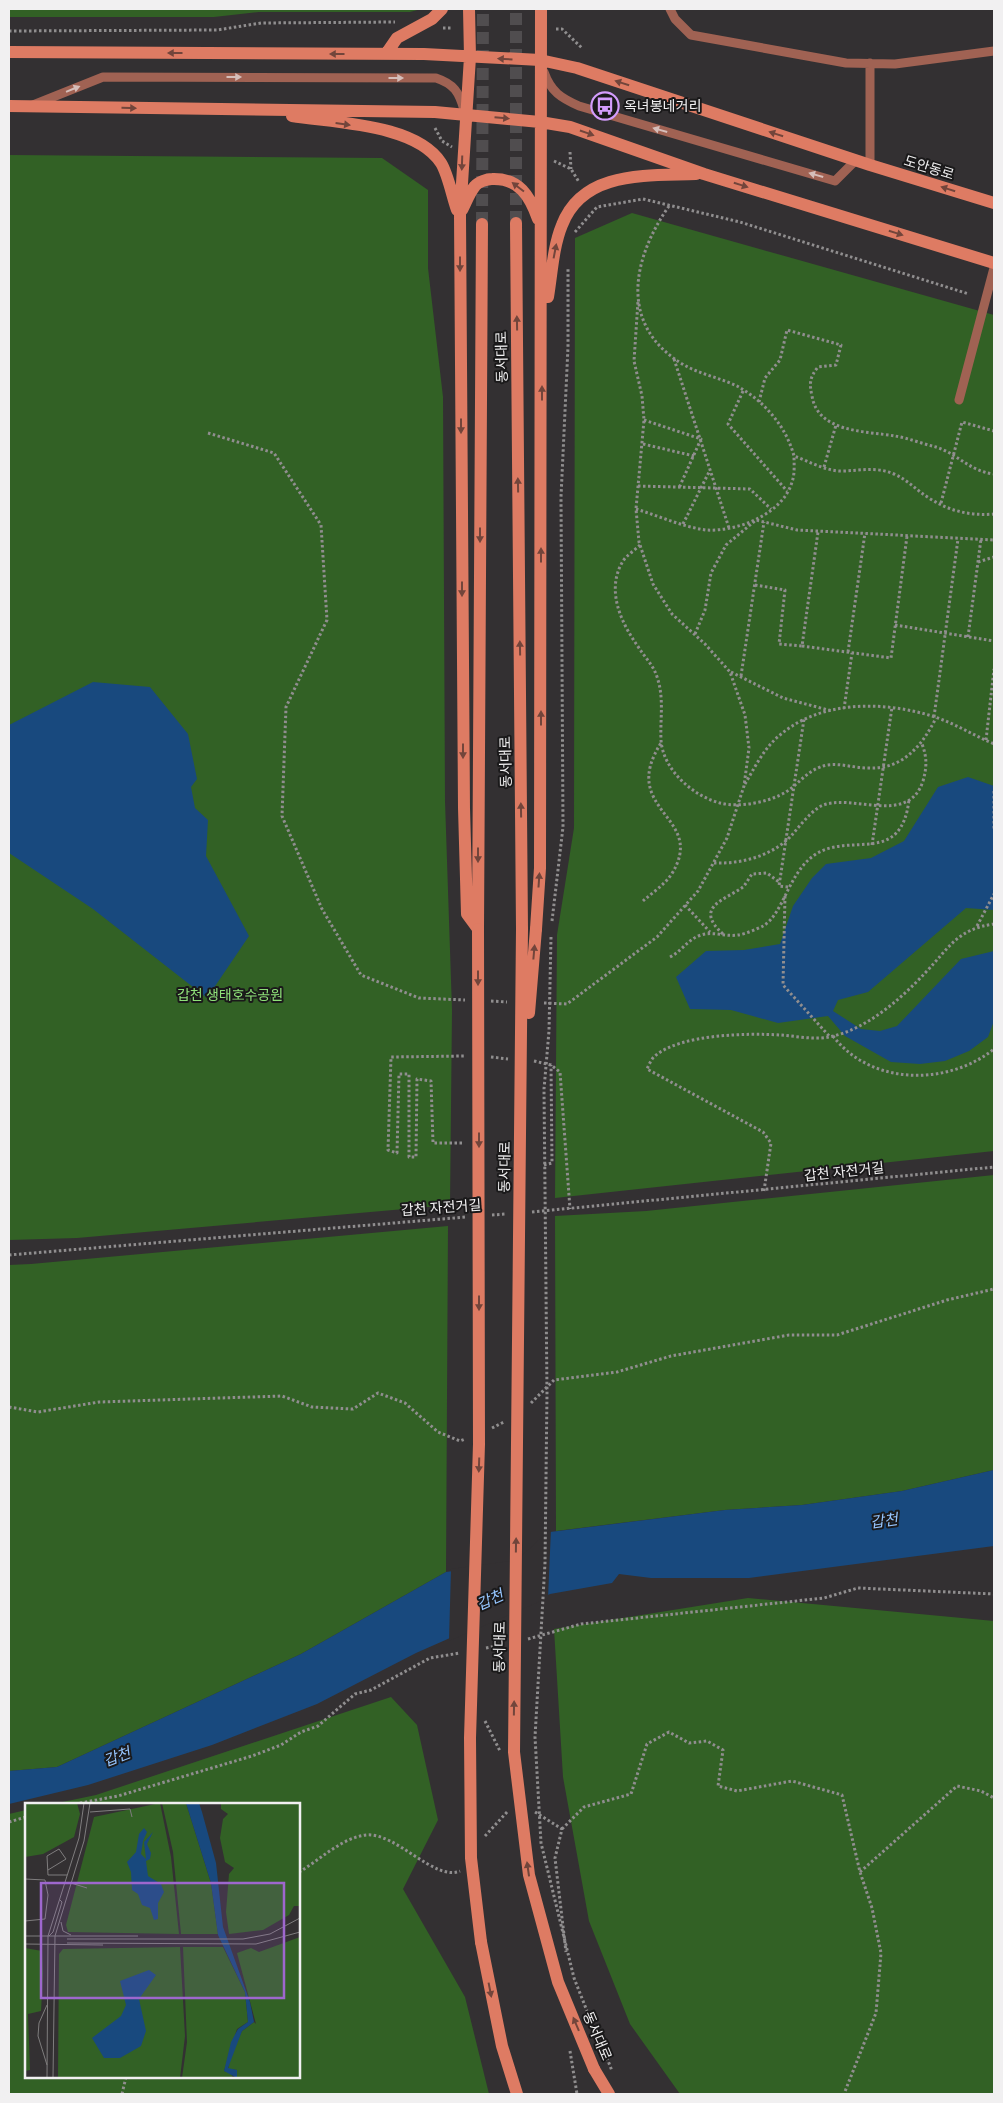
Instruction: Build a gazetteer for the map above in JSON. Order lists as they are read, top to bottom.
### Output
{
  "streets": {
    "street": ["도안동로", "동서대로"],
    "path": ["갑천 자전거길"]
  },
  "water": ["갑천"],
  "parks": ["갑천 생태호수공원"],
  "places": {
    "bus stop": ["옥녀봉네거리"]
  }
}
